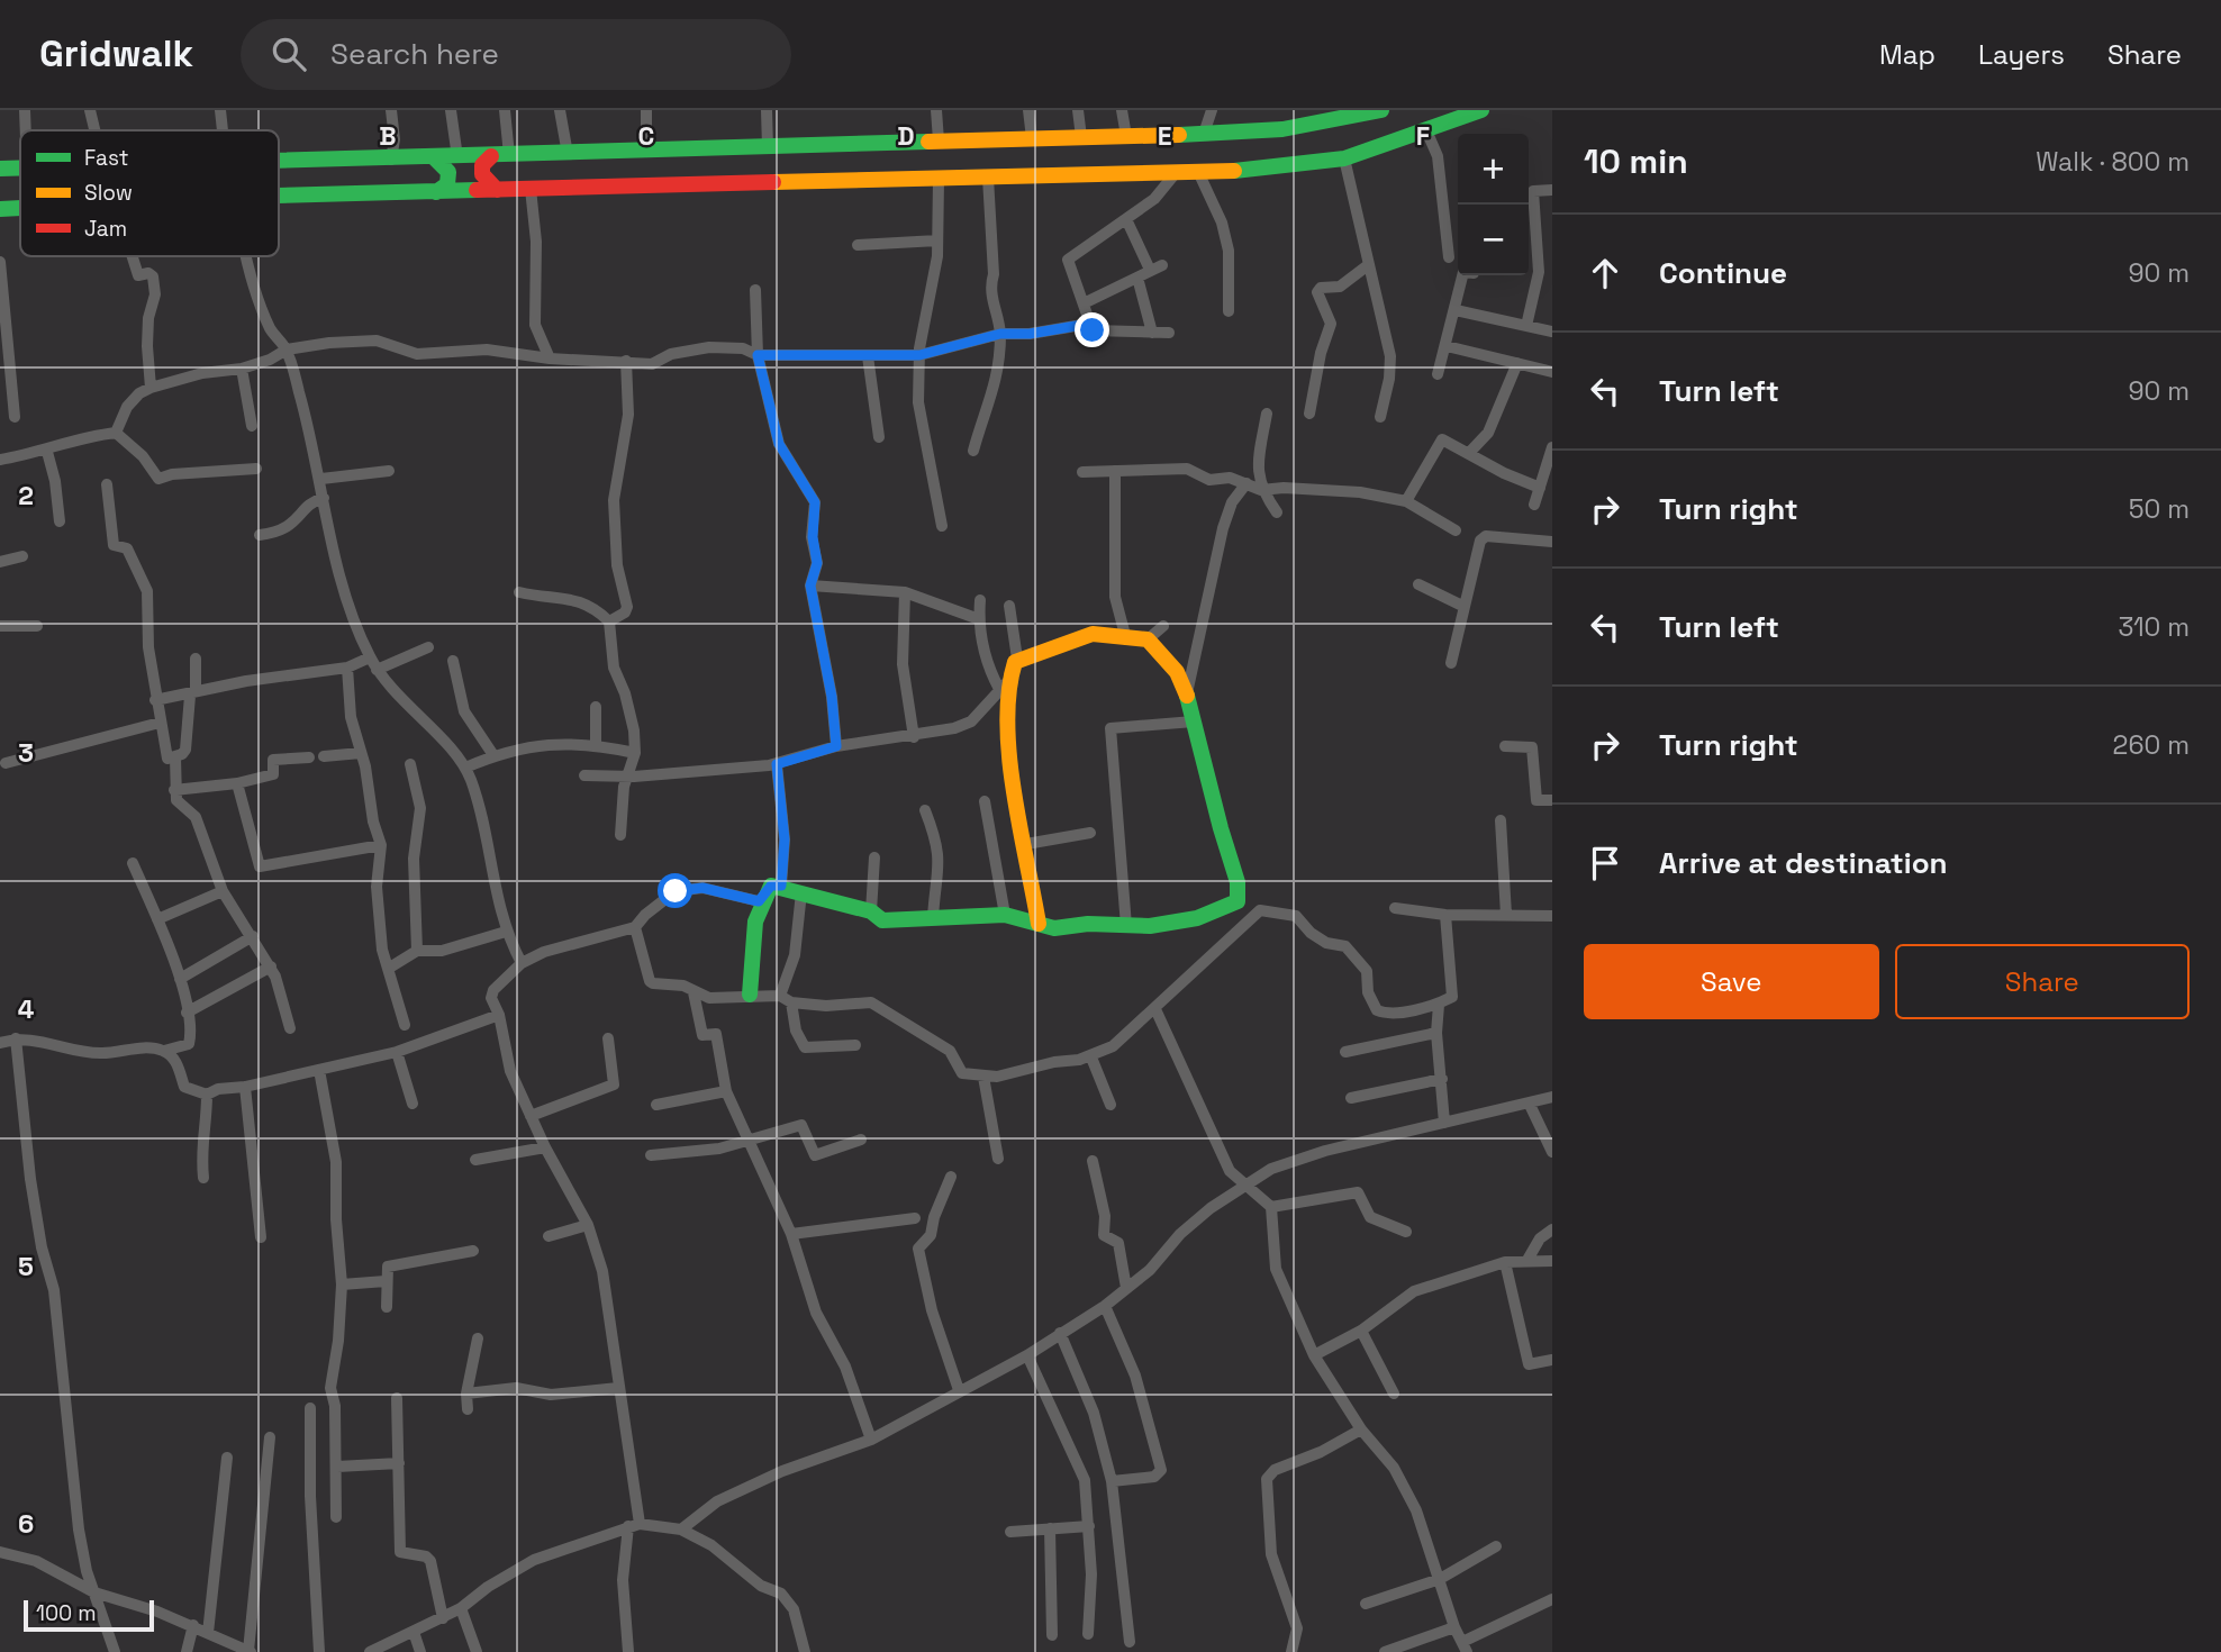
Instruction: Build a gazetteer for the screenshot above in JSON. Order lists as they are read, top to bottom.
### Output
{
  "legend": ["Fast", "Slow", "Jam"],
  "scale_bar": "100 m",
  "page": {
    "header": "Gridwalk",
    "search": "Search here",
    "nav": ["Map", "Layers", "Share"],
    "heading": ["10 min", "Walk · 800 m"],
    "map_buttons": ["+", "−"],
    "list": [
      ["Continue", "90 m"],
      ["Turn left", "90 m"],
      ["Turn right", "50 m"],
      ["Turn left", "310 m"],
      ["Turn right", "260 m"],
      "Arrive at destination"
    ],
    "buttons": ["Save", "Share"],
    "scale": "100 m"
  },
  "grid": {
    "columns": [
      "B",
      "C",
      "D",
      "E",
      "F"
    ],
    "rows": [
      "2",
      "3",
      "4",
      "5",
      "6"
    ]
  }
}
